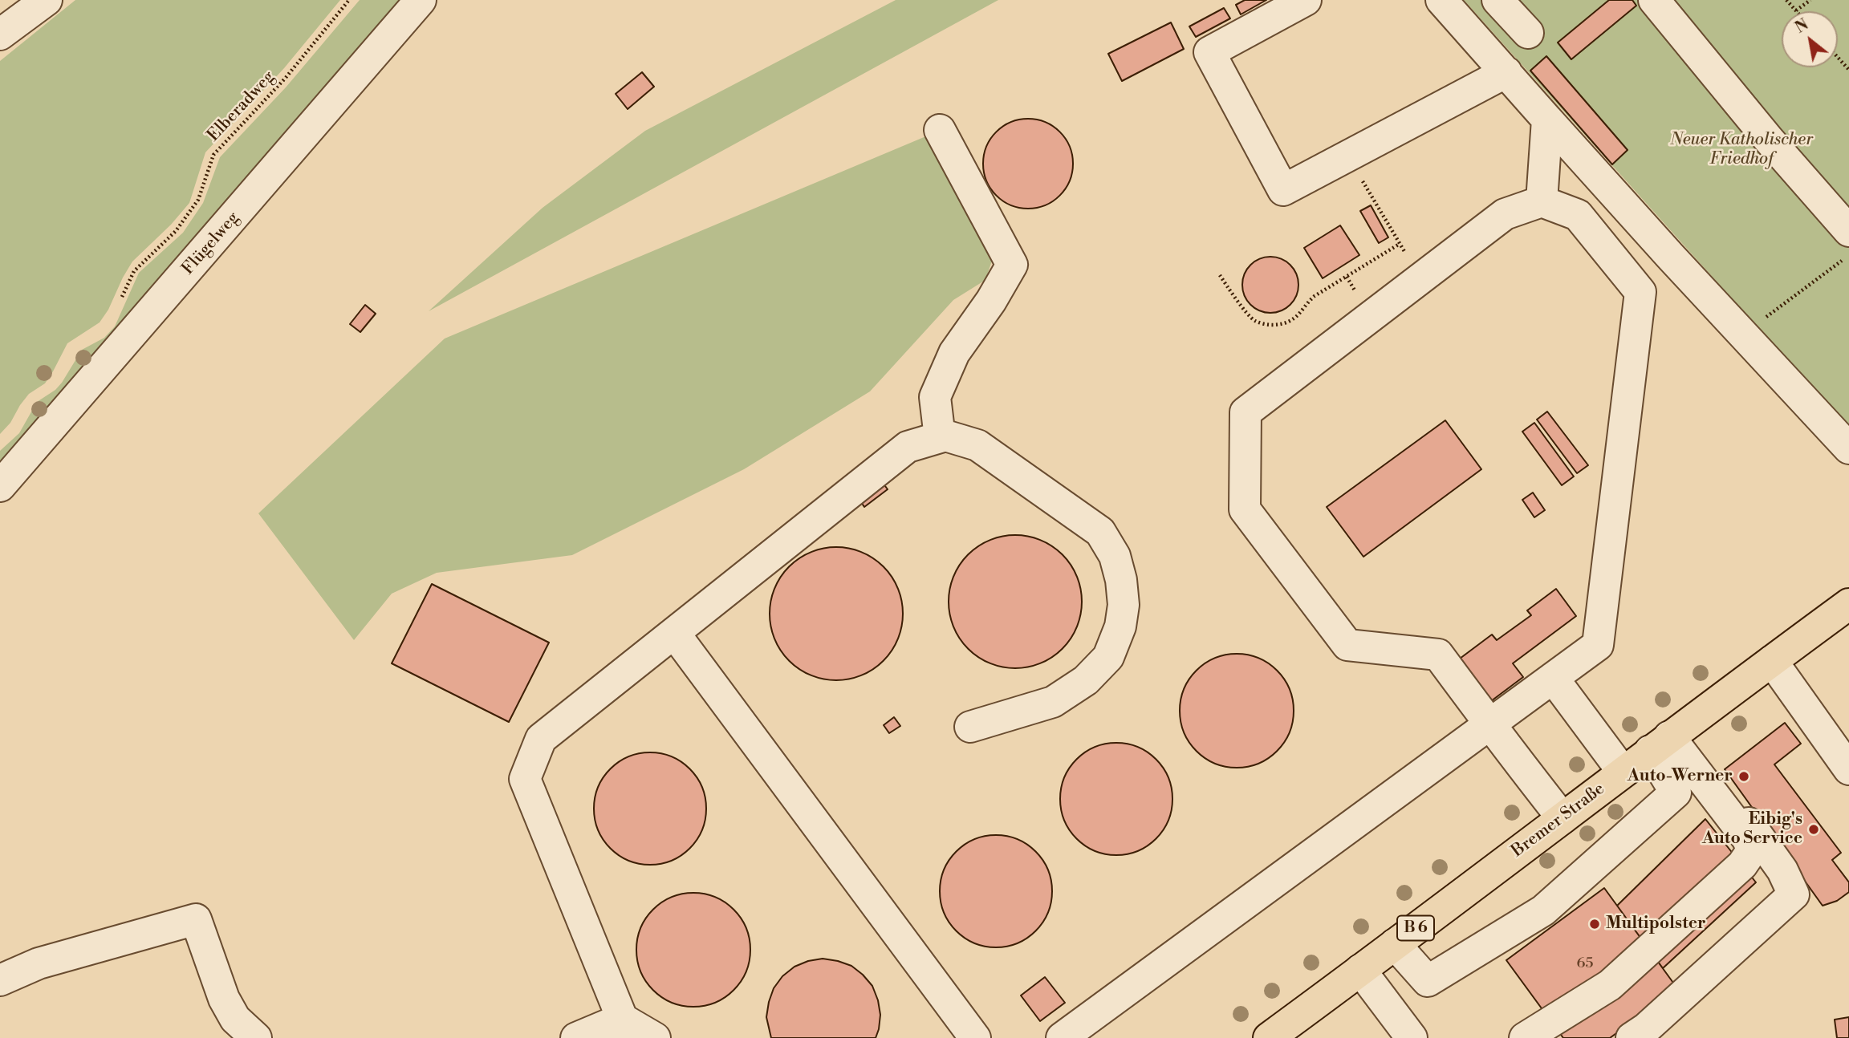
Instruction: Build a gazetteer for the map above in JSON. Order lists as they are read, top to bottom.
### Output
{
  "streets": {
    "main road": ["Bremer Straße", "B 6"],
    "lane": ["Flügelweg"],
    "path": ["Elberadweg"]
  },
  "parks": ["Neuer Katholischer Friedhof"],
  "places": ["Auto-Werner", "Eibig's Auto Service", "Multipolster"],
  "house_numbers": ["65"],
  "north": "top left"
}
